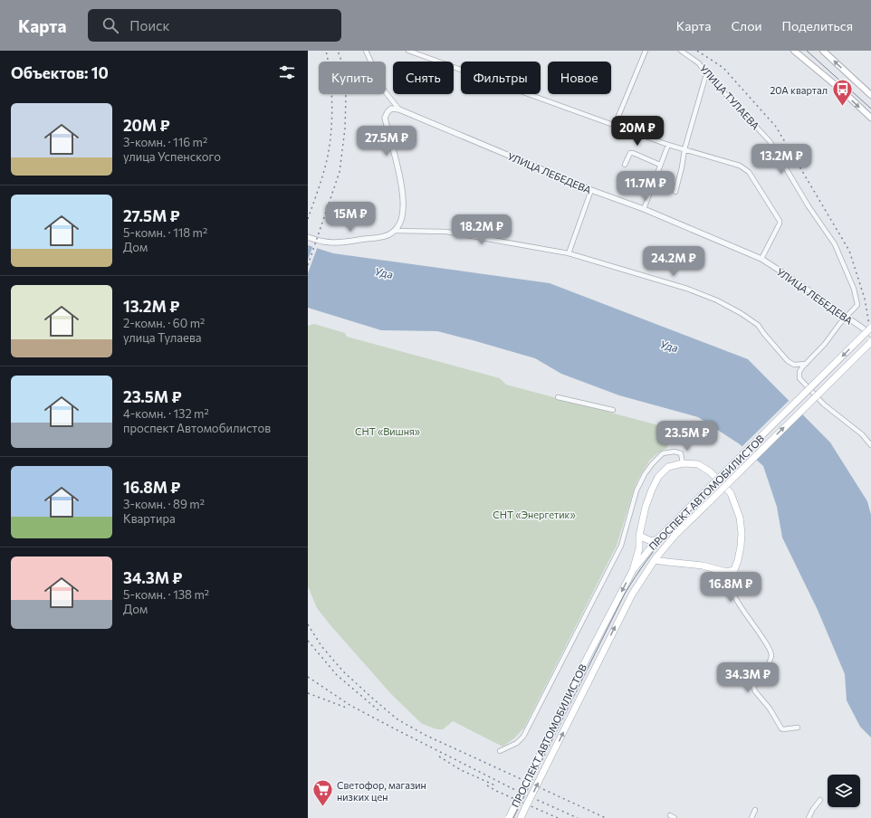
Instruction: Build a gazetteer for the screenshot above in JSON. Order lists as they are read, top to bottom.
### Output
{
  "streets": {
    "main road": ["ПРОСПЕКТ АВТОМОБИЛИСТОВ"],
    "street": ["УЛИЦА ТУЛАЕВА", "УЛИЦА ЛЕБЕДЕВА"]
  },
  "crossings": [
    ["УЛИЦА ТУЛАЕВА", "УЛИЦА ЛЕБЕДЕВА"]
  ],
  "water": ["Уда"],
  "parks": ["СНТ «Вишня»", "СНТ «Энергетик»"],
  "places": {
    "bus stop": ["20А квартал"],
    "supermarket": ["Светофор, магазин низких цен"]
  },
  "page": {
    "header": "Карта",
    "search": "Поиск",
    "nav": ["Карта", "Слои", "Поделиться"],
    "heading": "Объектов: 10",
    "chip": [
      "Купить",
      "Снять",
      "Фильтры",
      "Новое"
    ],
    "list": [
      {
        "name": "20M ₽",
        "note": "3-комн. · 116 m² · улица Успенского"
      },
      {
        "name": "27.5M ₽",
        "note": "5-комн. · 118 m² · Дом"
      },
      {
        "name": "13.2M ₽",
        "note": "2-комн. · 60 m² · улица Тулаева"
      },
      {
        "name": "23.5M ₽",
        "note": "4-комн. · 132 m² · проспект Автомобилистов"
      },
      {
        "name": "16.8M ₽",
        "note": "3-комн. · 89 m² · Квартира"
      },
      {
        "name": "34.3M ₽",
        "note": "5-комн. · 138 m² · Дом"
      }
    ],
    "price": [
      "20M ₽",
      "27.5M ₽",
      "13.2M ₽",
      "11.7M ₽",
      "15M ₽",
      "18.2M ₽",
      "24.2M ₽",
      "23.5M ₽",
      "16.8M ₽",
      "34.3M ₽"
    ]
  }
}
